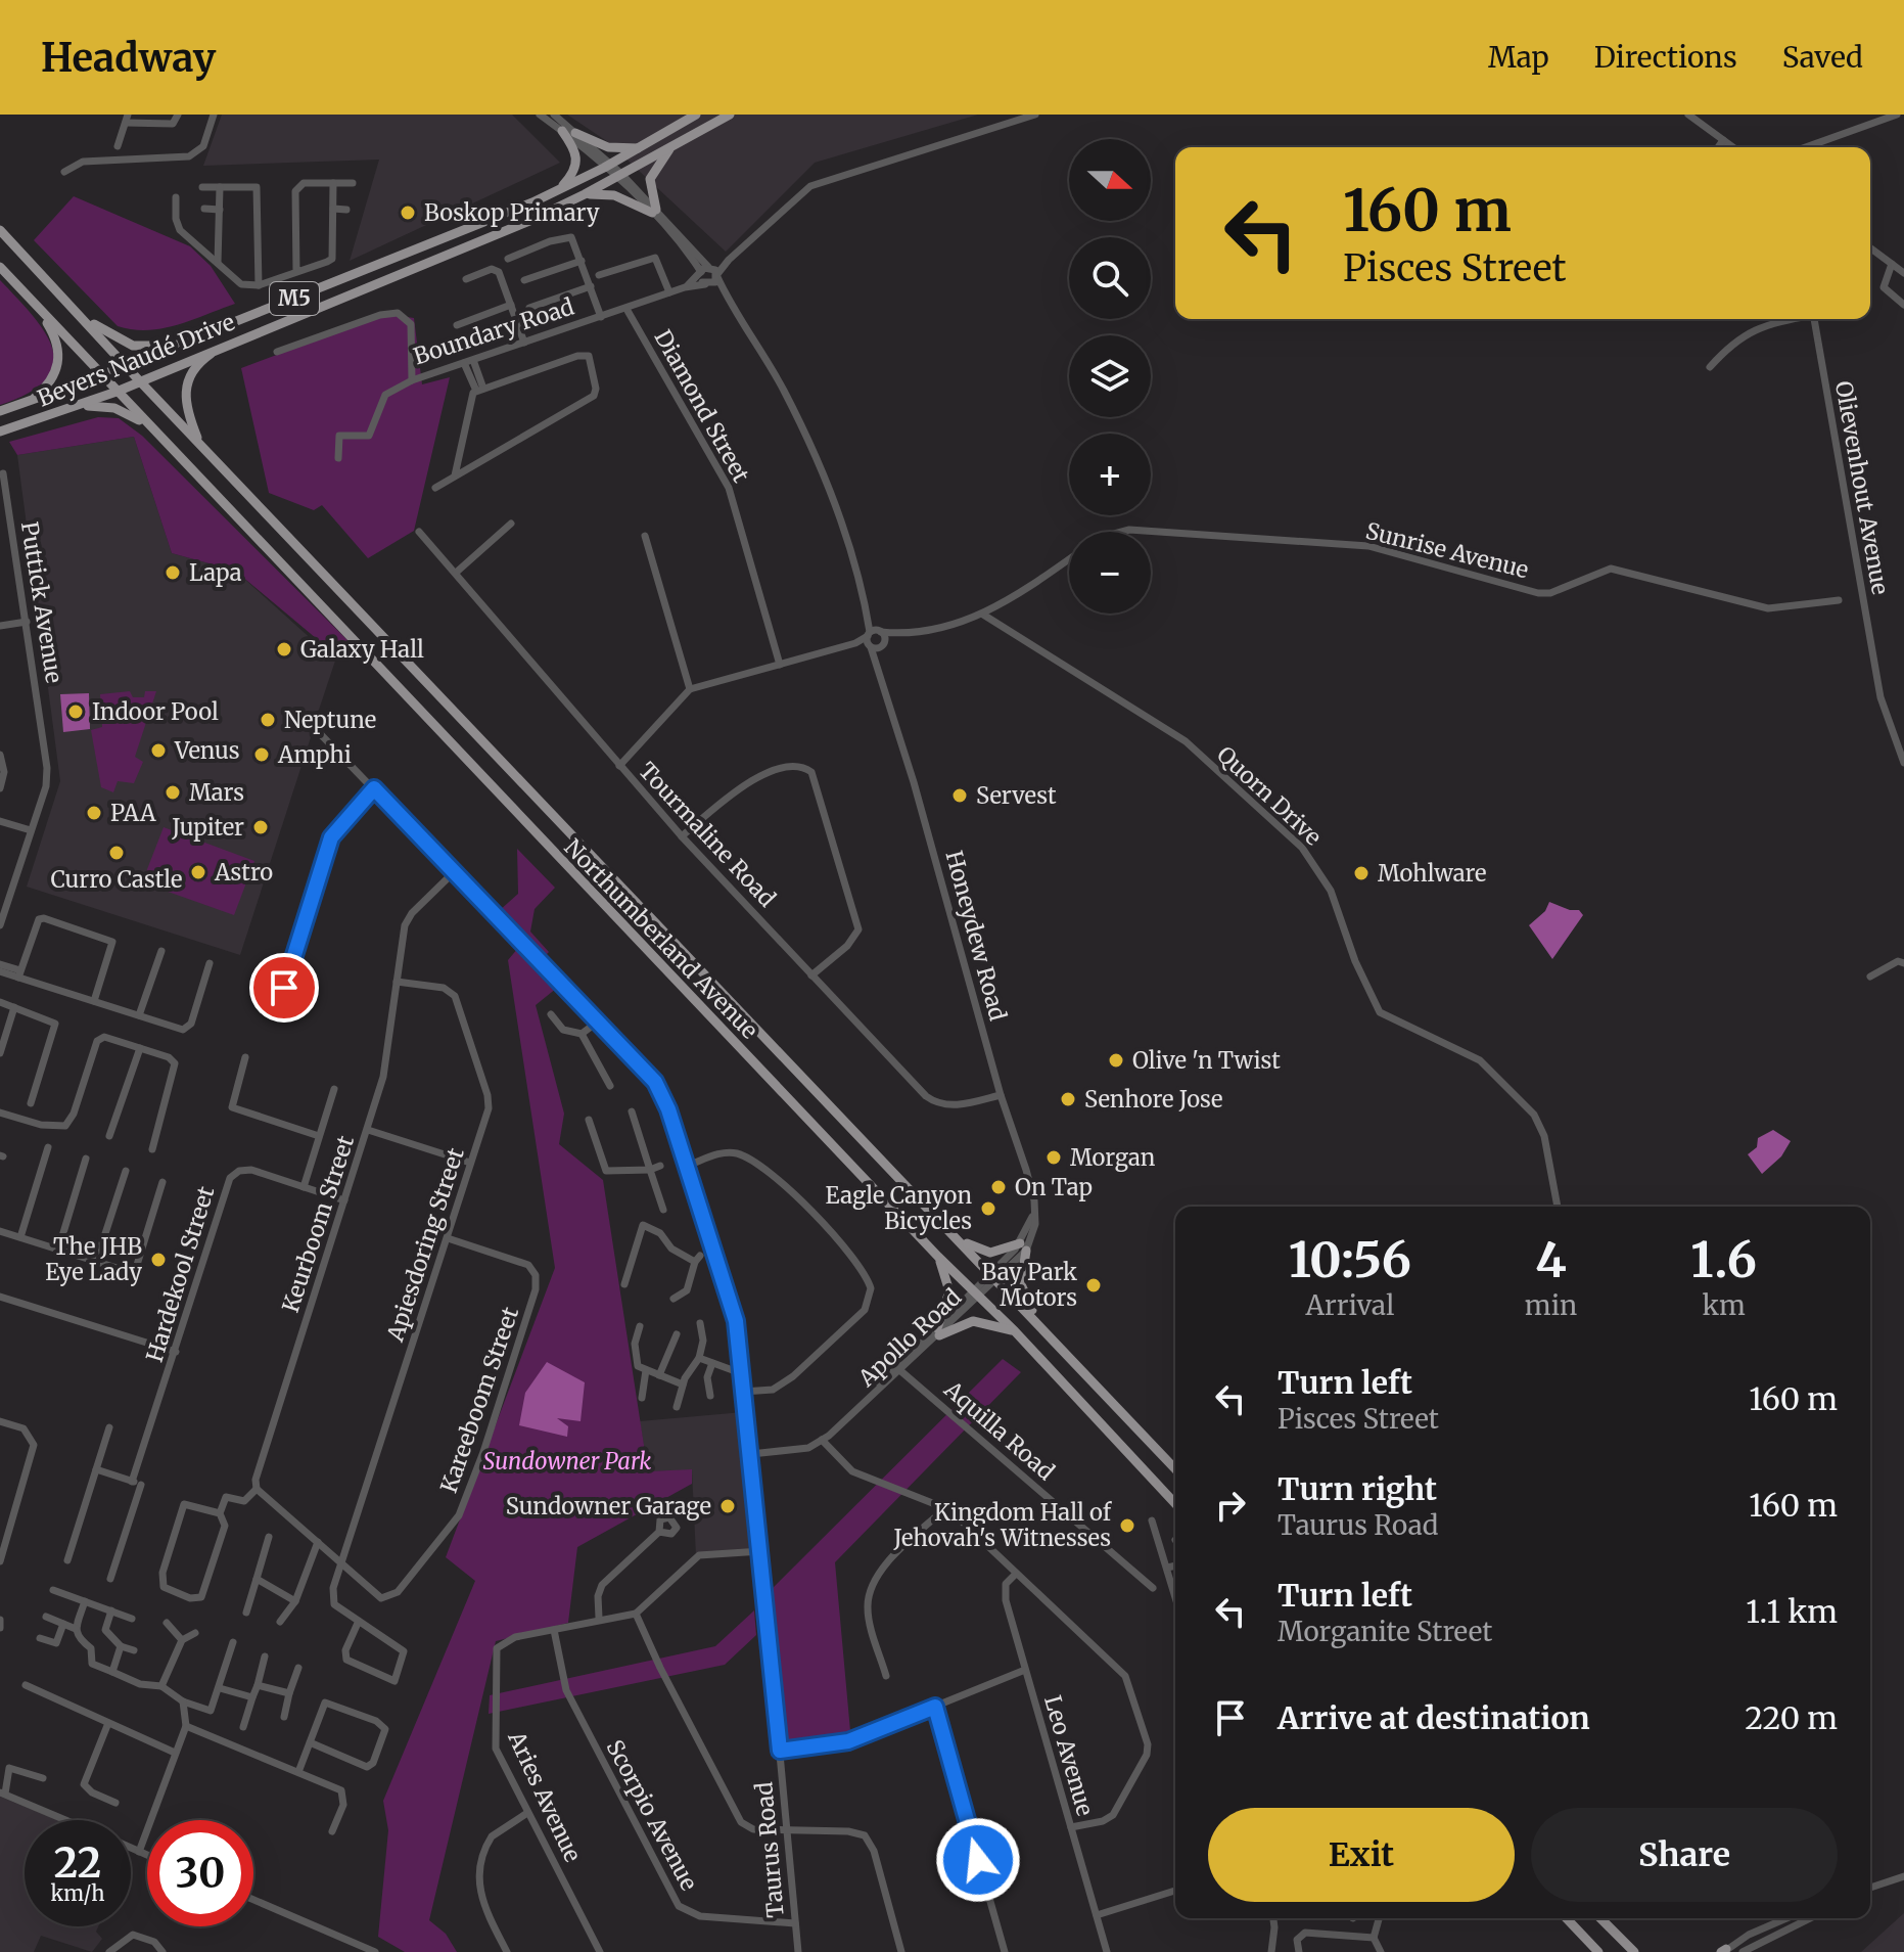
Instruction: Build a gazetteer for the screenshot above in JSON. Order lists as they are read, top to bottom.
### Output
{
  "streets": {
    "main road": ["M5", "Beyers Naudé Drive", "Northumberland Avenue"],
    "street": [
      "Boundary Road",
      "Diamond Street",
      "Olievenhout Avenue",
      "Sunrise Avenue",
      "Puttick Avenue",
      "Quorn Drive",
      "Tourmaline Road",
      "Honeydew Road",
      "Keurboom Street",
      "Apiesdoring Street",
      "Hardekool Street",
      "Apollo Road",
      "Kareeboom Street",
      "Aquilla Road",
      "Leo Avenue",
      "Aries Avenue",
      "Scorpio Avenue",
      "Taurus Road"
    ]
  },
  "crossings": [
    ["Boundary Road", "Diamond Street"],
    ["Boundary Road", "Honeydew Road"],
    ["Beyers Naudé Drive", "Honeydew Road"],
    ["Beyers Naudé Drive", "Northumberland Avenue"],
    ["Diamond Street", "Sunrise Avenue"],
    ["Sunrise Avenue", "Quorn Drive"],
    ["Sunrise Avenue", "Honeydew Road"],
    ["Tourmaline Road", "Honeydew Road"],
    ["Northumberland Avenue", "Apollo Road"],
    ["Keurboom Street", "Apiesdoring Street"],
    ["Keurboom Street", "Hardekool Street"],
    ["Keurboom Street", "Taurus Road"],
    ["Apiesdoring Street", "Kareeboom Street"],
    ["Apollo Road", "Aquilla Road"],
    ["Apollo Road", "Taurus Road"],
    ["Aries Avenue", "Scorpio Avenue"],
    ["Scorpio Avenue", "Taurus Road"]
  ],
  "parks": ["Sundowner Park"],
  "places": [
    "Boskop Primary",
    "Lapa",
    "Galaxy Hall",
    "Indoor Pool",
    "Neptune",
    "Venus",
    "Amphi",
    "Mars",
    "Servest",
    "PAA",
    "Jupiter",
    "Curro Castle",
    "Astro",
    "Mohlware",
    "Olive 'n Twist",
    "Senhore Jose",
    "Morgan",
    "On Tap",
    "Eagle Canyon Bicycles",
    "The JHB Eye Lady",
    "Bay Park Motors",
    "Sundowner Garage",
    "Kingdom Hall of Jehovah's Witnesses"
  ],
  "north": "right",
  "page": {
    "header": "Headway",
    "nav": ["Map", "Directions", "Saved"],
    "map_buttons": ["+", "−"],
    "turn": ["160 m", "Pisces Street"],
    "eta": [
      "10:56",
      "Arrival",
      "4",
      "min",
      "1.6",
      "km"
    ],
    "list": [
      {
        "name": "Turn left",
        "note": "Pisces Street",
        "value": "160 m"
      },
      {
        "name": "Turn right",
        "note": "Taurus Road",
        "value": "160 m"
      },
      {
        "name": "Turn left",
        "note": "Morganite Street",
        "value": "1.1 km"
      },
      {
        "name": "Arrive at destination",
        "value": "220 m"
      }
    ],
    "buttons": ["Exit", "Share"],
    "speed": "22 km/h",
    "limit": "30"
  }
}
